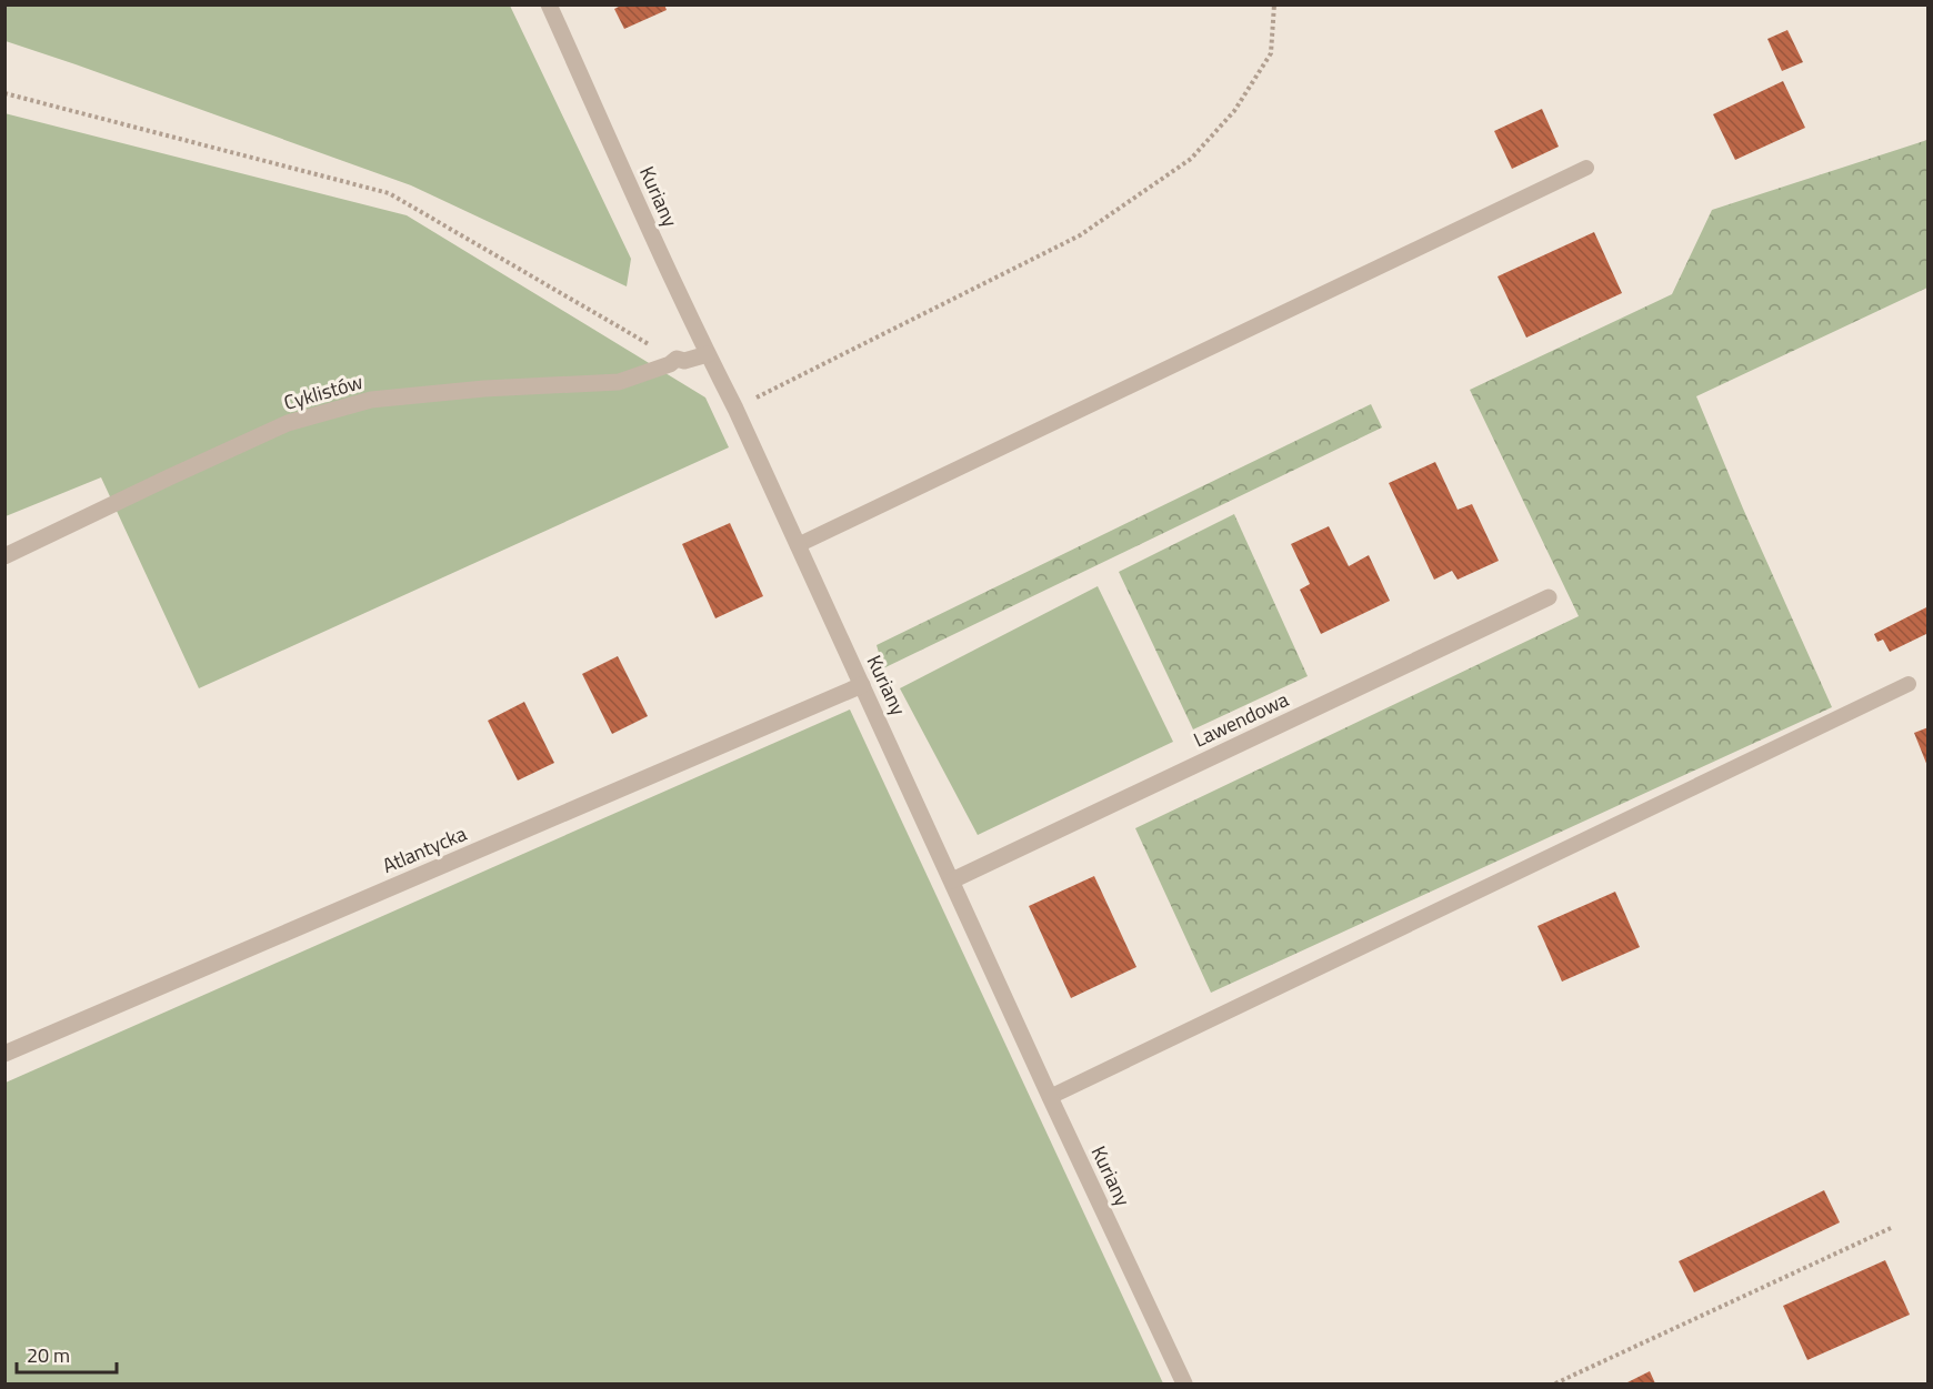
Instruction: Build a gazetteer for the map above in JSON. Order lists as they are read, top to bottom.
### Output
{
  "streets": {
    "street": [
      "Kuriany",
      "Cyklistów",
      "Lawendowa",
      "Atlantycka"
    ]
  },
  "crossings": [
    ["Kuriany", "Cyklistów"],
    ["Kuriany", "Lawendowa"],
    ["Kuriany", "Atlantycka"]
  ],
  "scale_bar": "20 m"
}
